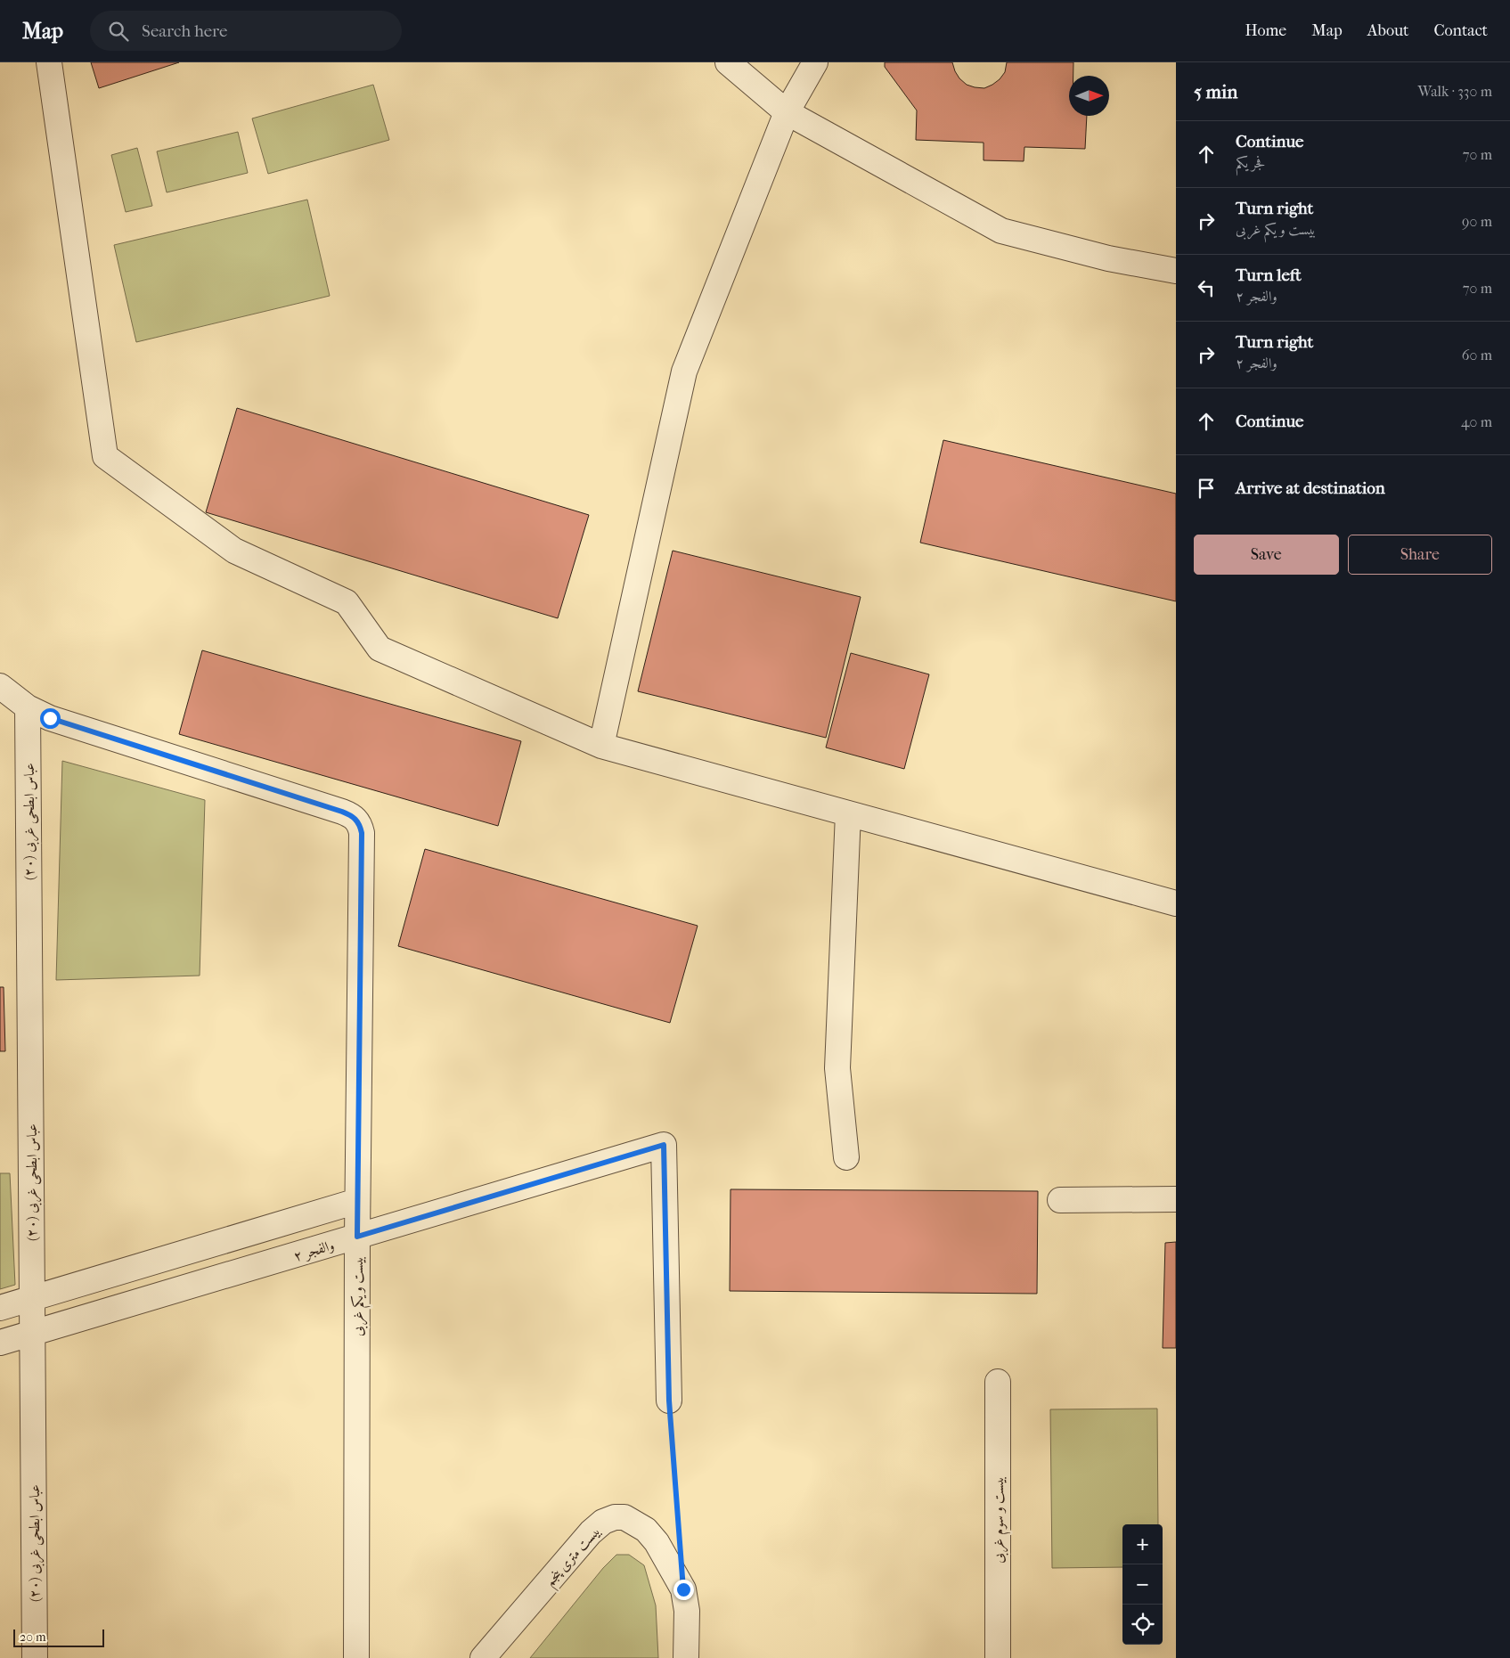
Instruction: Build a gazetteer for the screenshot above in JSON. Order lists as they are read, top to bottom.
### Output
{
  "streets": {
    "street": [
      "عباس ابطحی غربی (۲۰)",
      "والفجر ۲",
      "بیست و یکم غربی",
      "بیست و سوم غربی",
      "بیست متری پنجم"
    ]
  },
  "crossings": [
    ["عباس ابطحی غربی (۲۰)", "والفجر ۲"],
    ["عباس ابطحی غربی (۲۰)", "بیست و یکم غربی"],
    ["والفجر ۲", "بیست و یکم غربی"]
  ],
  "scale_bar": "20 m",
  "north": "right",
  "page": {
    "header": "Map",
    "search": "Search here",
    "nav": [
      "Home",
      "Map",
      "About",
      "Contact"
    ],
    "heading": ["5 min", "Walk · 330 m"],
    "list": [
      ["Continue", "فجر یکم", "70 m"],
      ["Turn right", "بیست و یکم غربی", "90 m"],
      ["Turn left", "والفجر ۲", "70 m"],
      ["Turn right", "والفجر ۲", "60 m"],
      ["Continue", "40 m"],
      "Arrive at destination"
    ],
    "buttons": ["Save", "Share"],
    "map_buttons": ["+", "−"],
    "scale": "20 m"
  }
}
